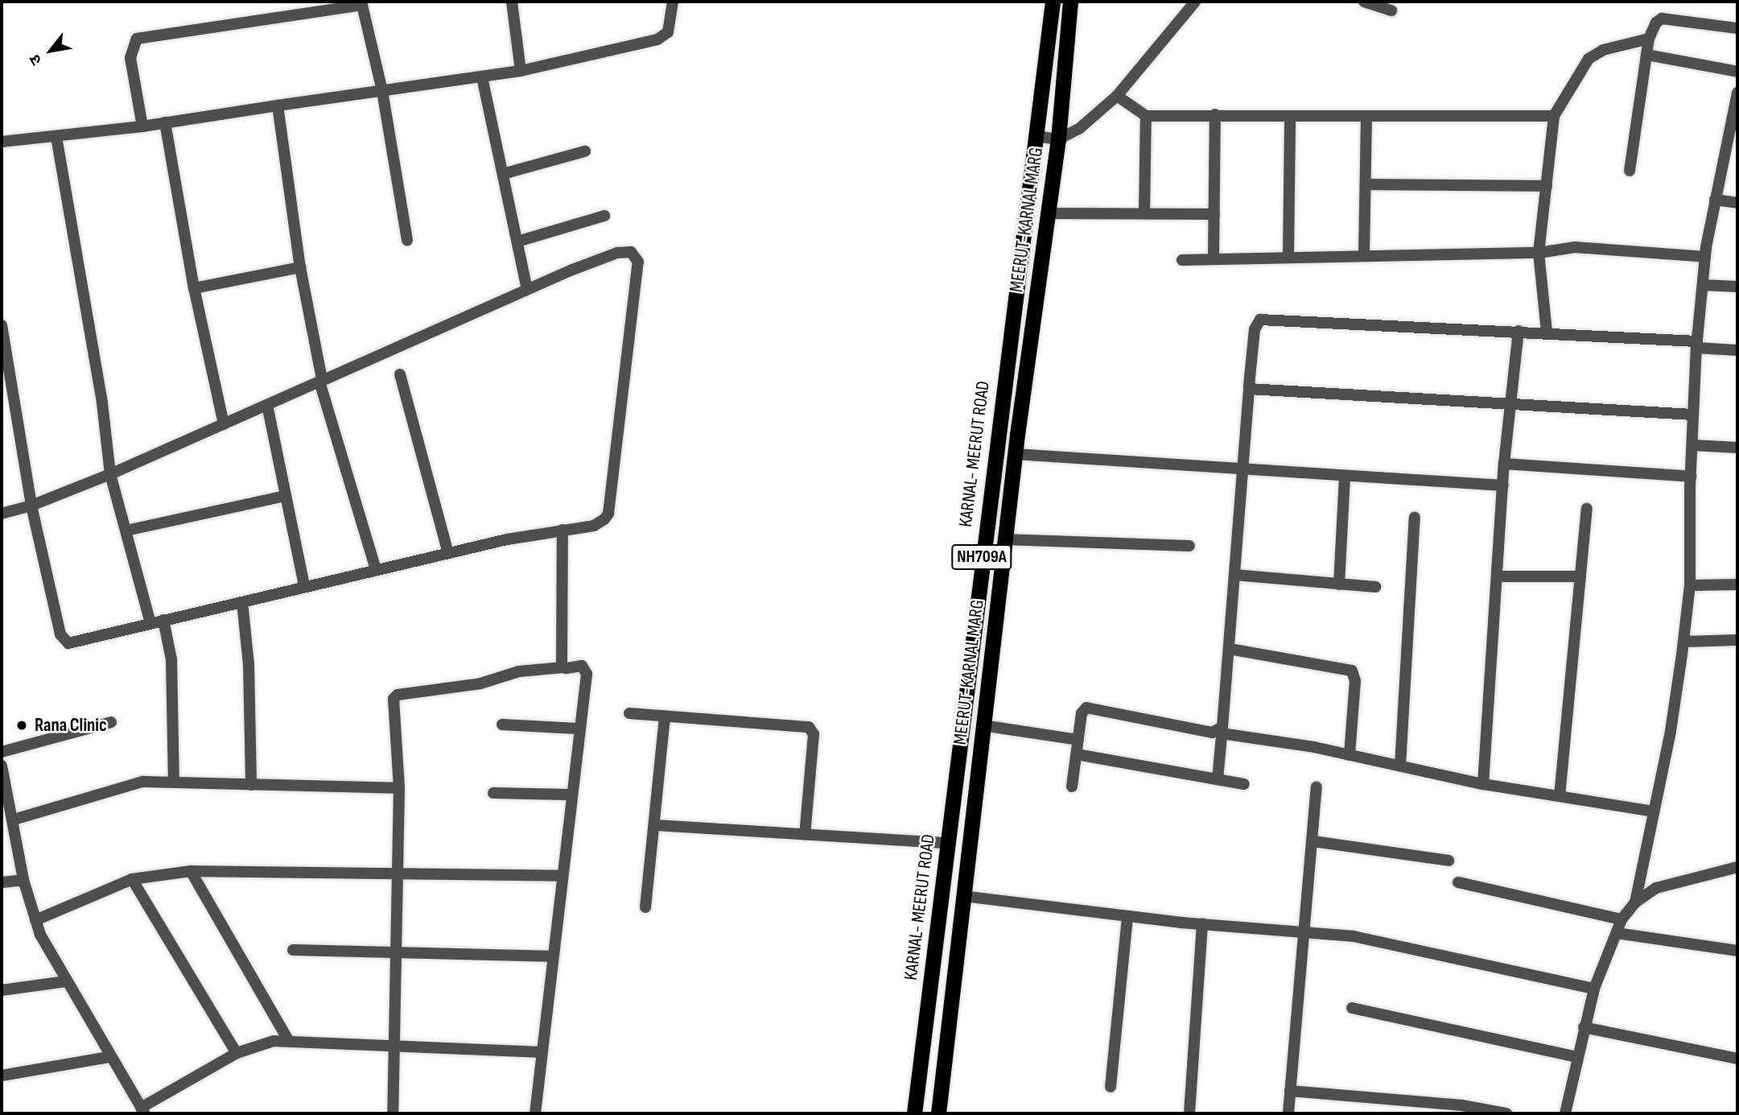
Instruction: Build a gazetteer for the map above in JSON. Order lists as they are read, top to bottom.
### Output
{
  "streets": {
    "highway": ["MEERUT-KARNAL MARG", "KARNAL- MEERUT ROAD", "NH709A"]
  },
  "places": ["Rana Clinic"],
  "north": "bottom left"
}
